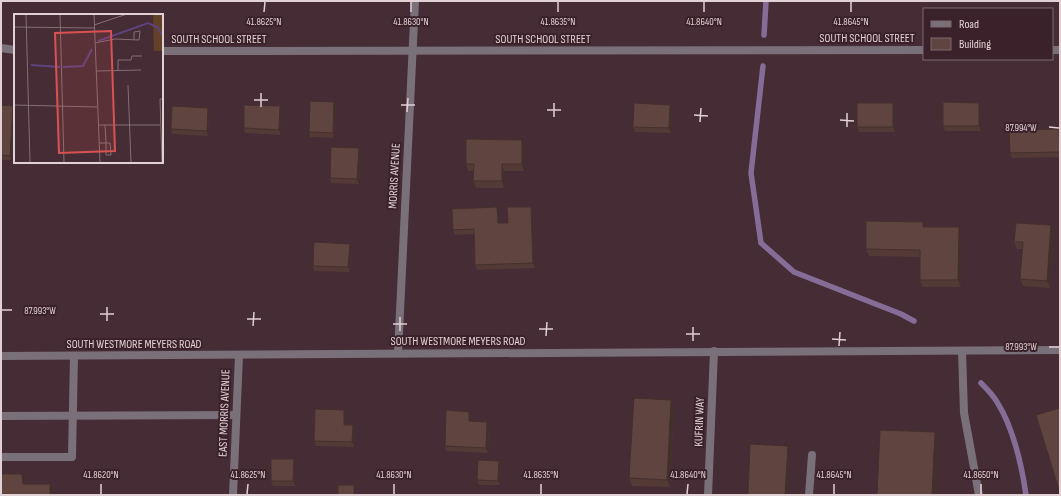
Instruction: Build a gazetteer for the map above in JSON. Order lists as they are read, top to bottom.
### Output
{
  "streets": {
    "street": [
      "SOUTH SCHOOL STREET",
      "MORRIS AVENUE",
      "SOUTH WESTMORE MEYERS ROAD",
      "EAST MORRIS AVENUE",
      "KUFRIN WAY"
    ]
  },
  "crossings": [
    ["SOUTH SCHOOL STREET", "MORRIS AVENUE"],
    ["MORRIS AVENUE", "SOUTH WESTMORE MEYERS ROAD"],
    ["SOUTH WESTMORE MEYERS ROAD", "EAST MORRIS AVENUE"],
    ["SOUTH WESTMORE MEYERS ROAD", "KUFRIN WAY"]
  ],
  "legend": ["Road", "Building"],
  "coordinates": [
    "41.8625°N",
    "41.8630°N",
    "41.8635°N",
    "41.8640°N",
    "41.8645°N",
    "87.994°W",
    "87.993°W",
    "41.8620°N",
    "41.8650°N"
  ]
}
